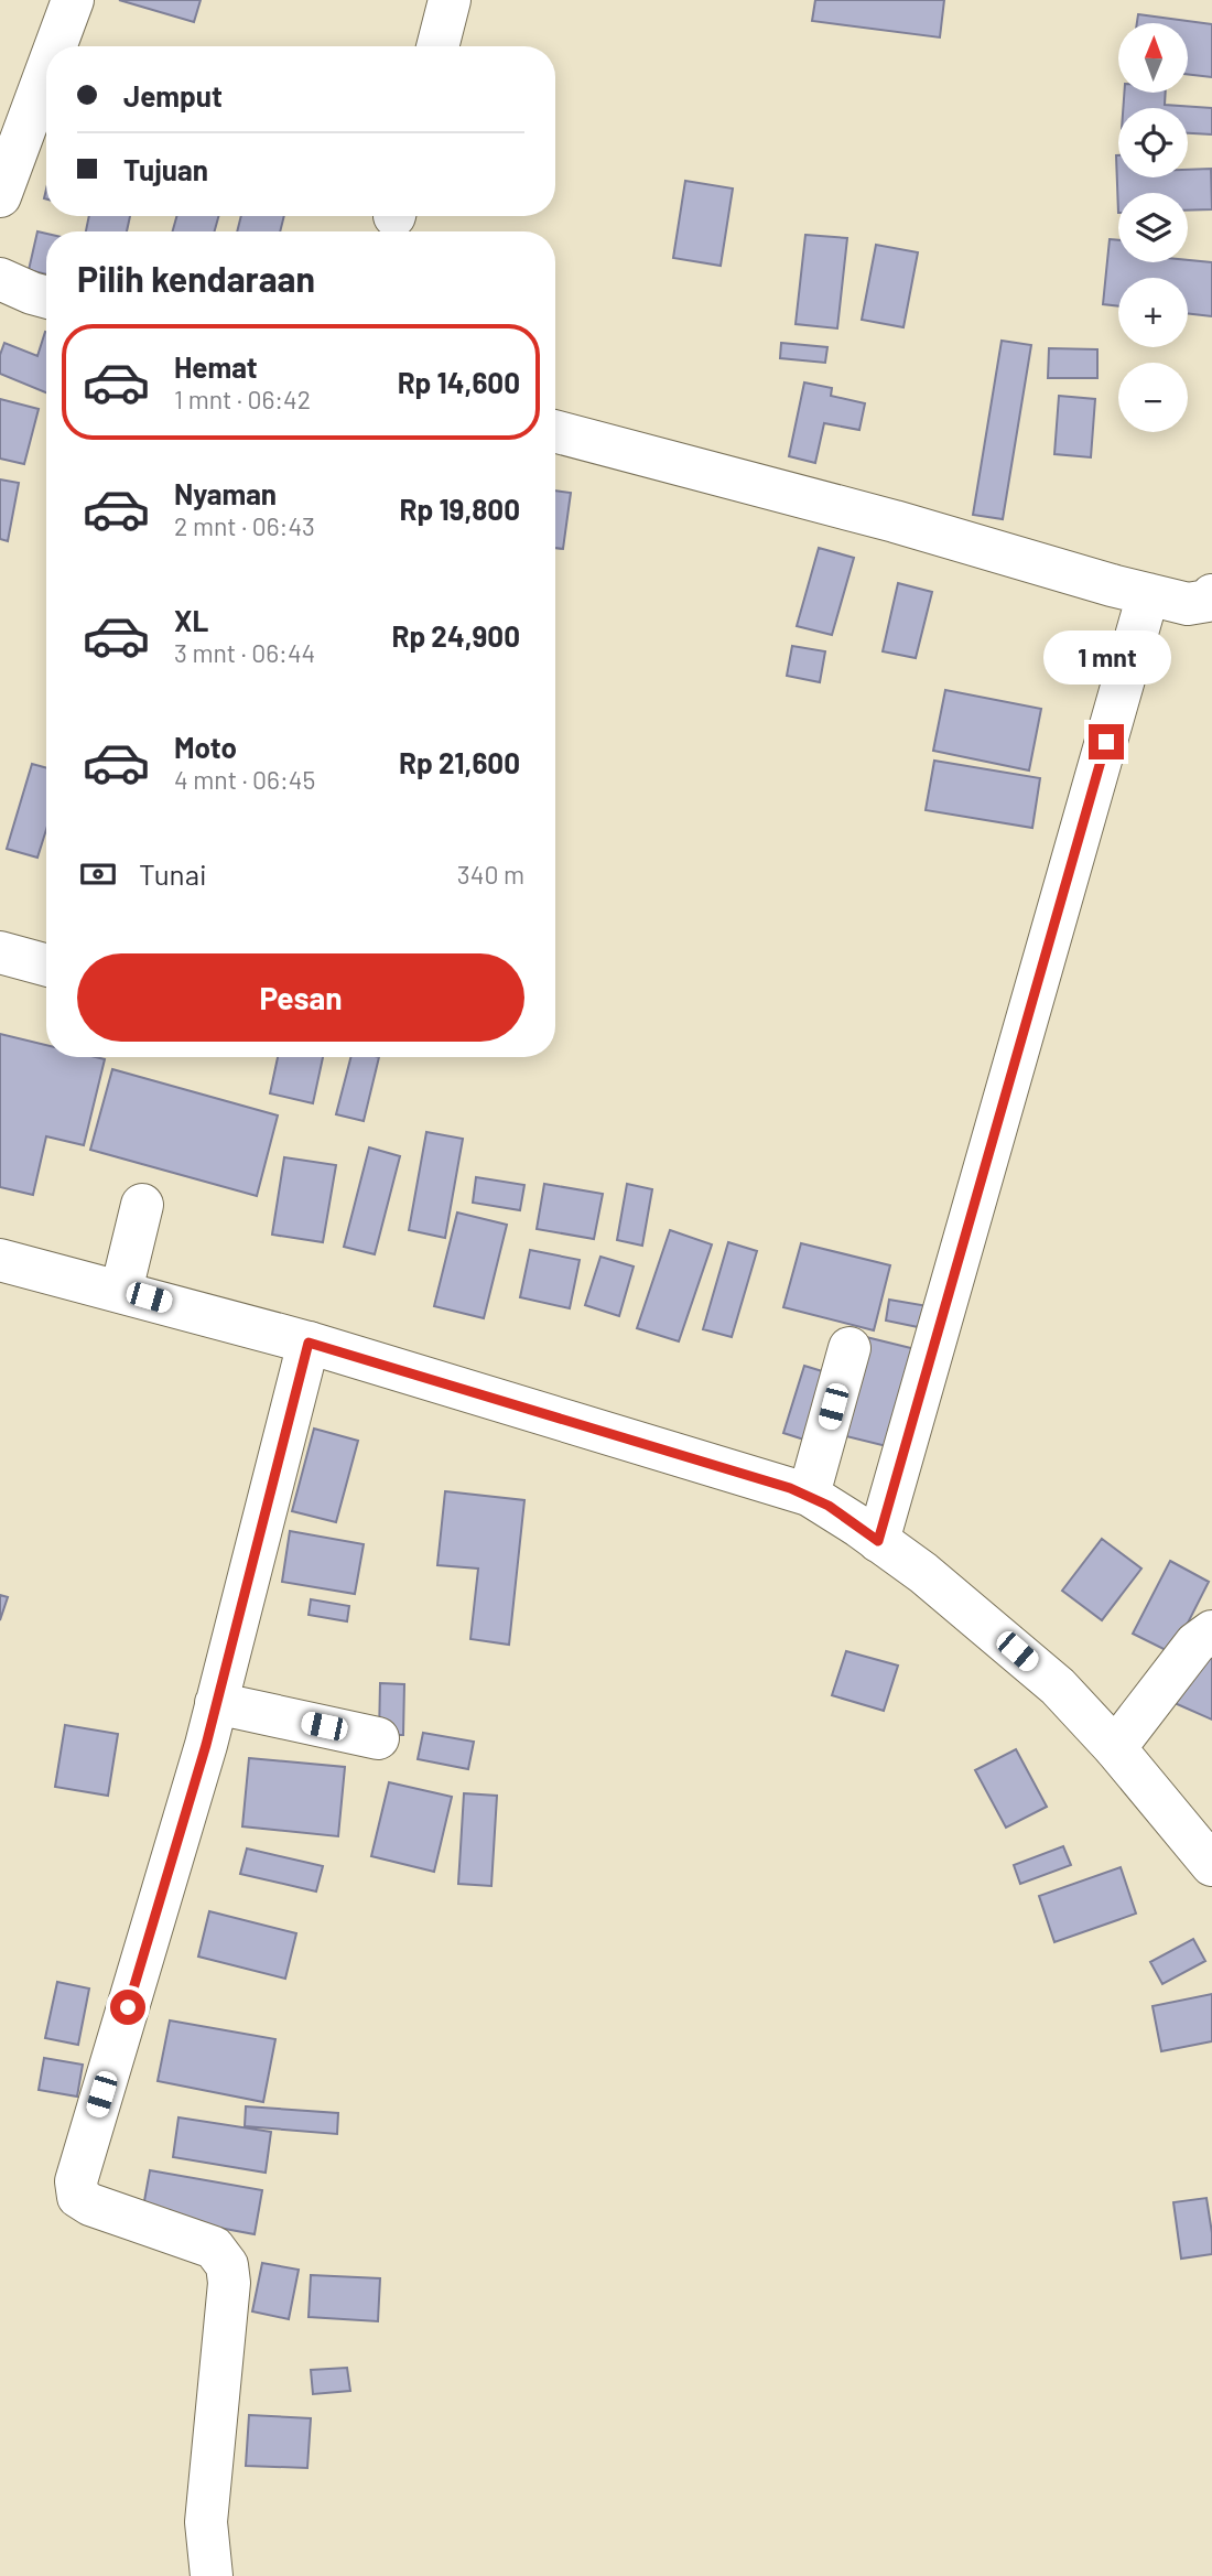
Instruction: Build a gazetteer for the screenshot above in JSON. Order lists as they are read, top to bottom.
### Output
{
  "north": "top",
  "page": {
    "map_buttons": ["+", "−"],
    "banner": ["Jemput", "Tujuan"],
    "heading": "Pilih kendaraan",
    "list": [
      {
        "name": "Hemat",
        "note": "1 mnt · 06:42",
        "value": "Rp 14,600"
      },
      {
        "name": "Nyaman",
        "note": "2 mnt · 06:43",
        "value": "Rp 19,800"
      },
      {
        "name": "XL",
        "note": "3 mnt · 06:44",
        "value": "Rp 24,900"
      },
      {
        "name": "Moto",
        "note": "4 mnt · 06:45",
        "value": "Rp 21,600"
      }
    ],
    "bubble": "1 mnt",
    "pay": ["Tunai", "340 m"],
    "buttons": "Pesan"
  }
}
